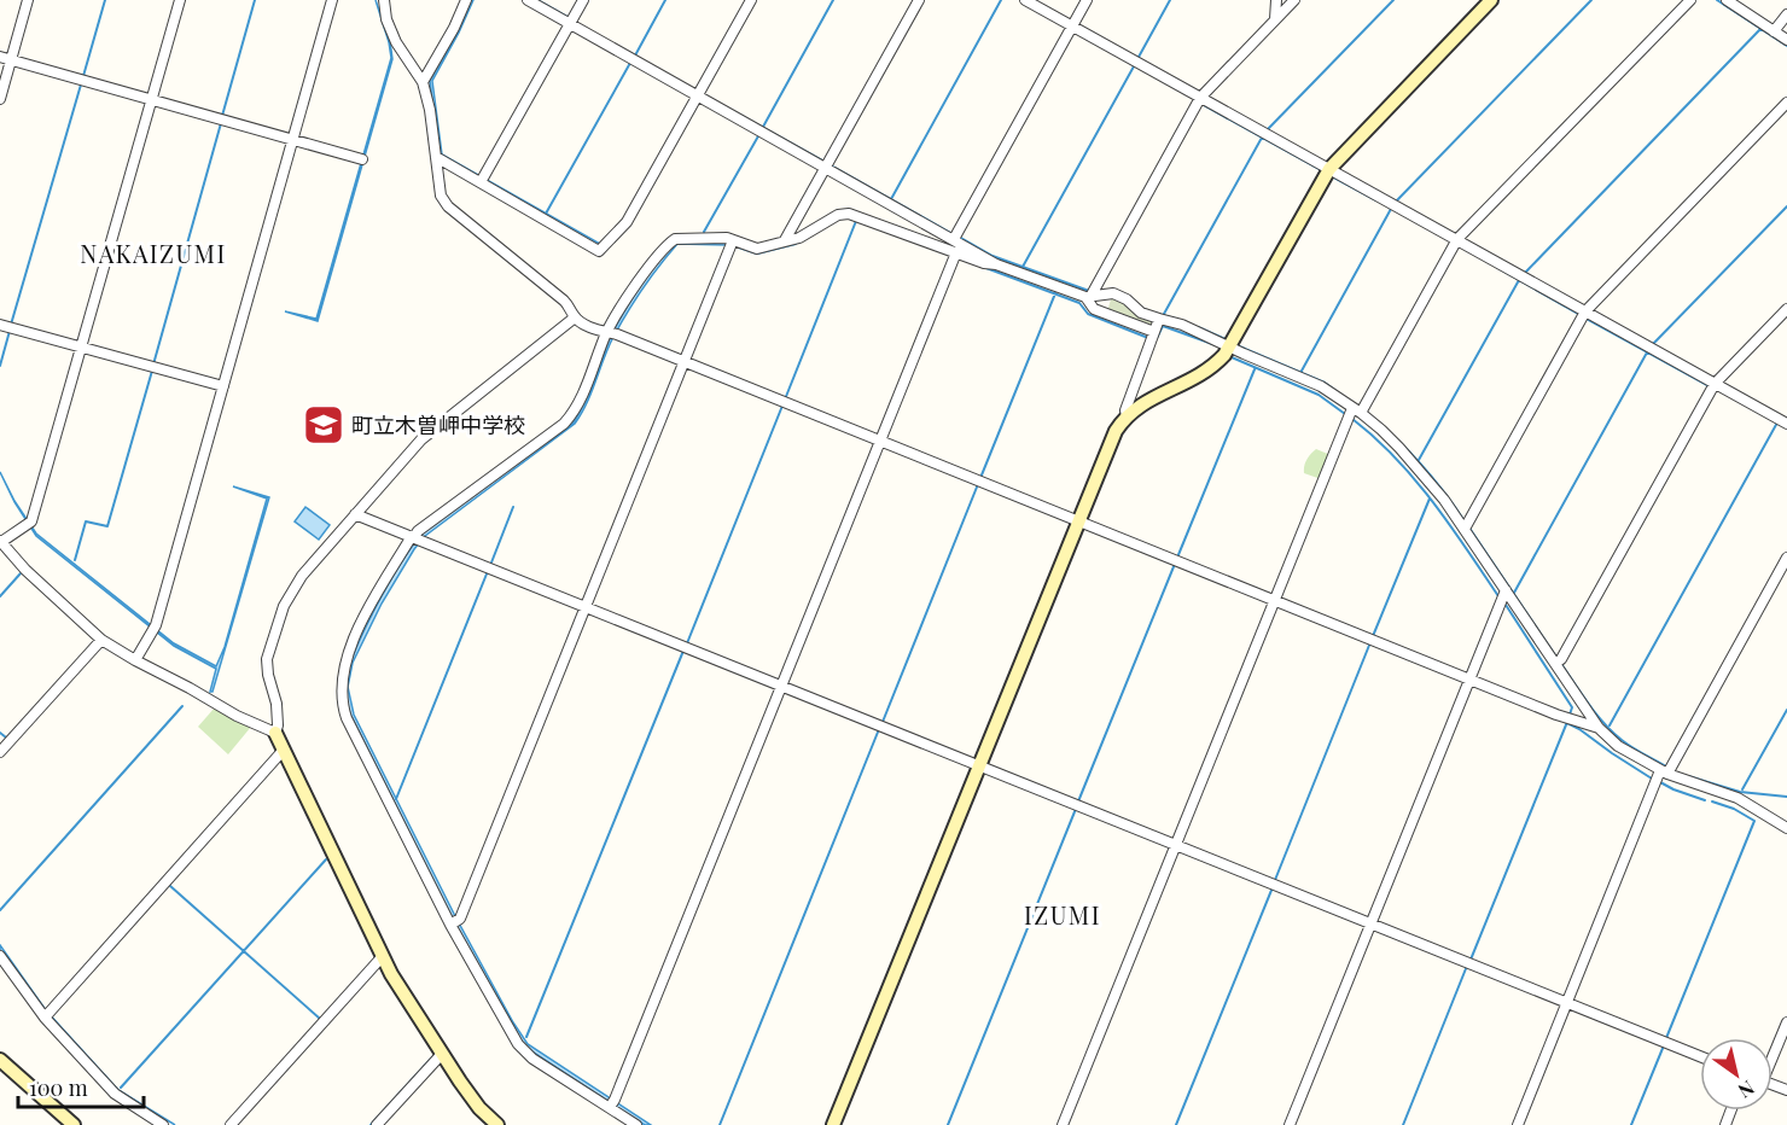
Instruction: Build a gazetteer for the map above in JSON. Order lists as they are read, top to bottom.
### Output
{
  "districts": ["NAKAIZUMI", "IZUMI"],
  "places": {
    "school or university": ["町立木曽岬中学校"]
  },
  "scale_bar": "100 m",
  "north": "bottom right"
}
